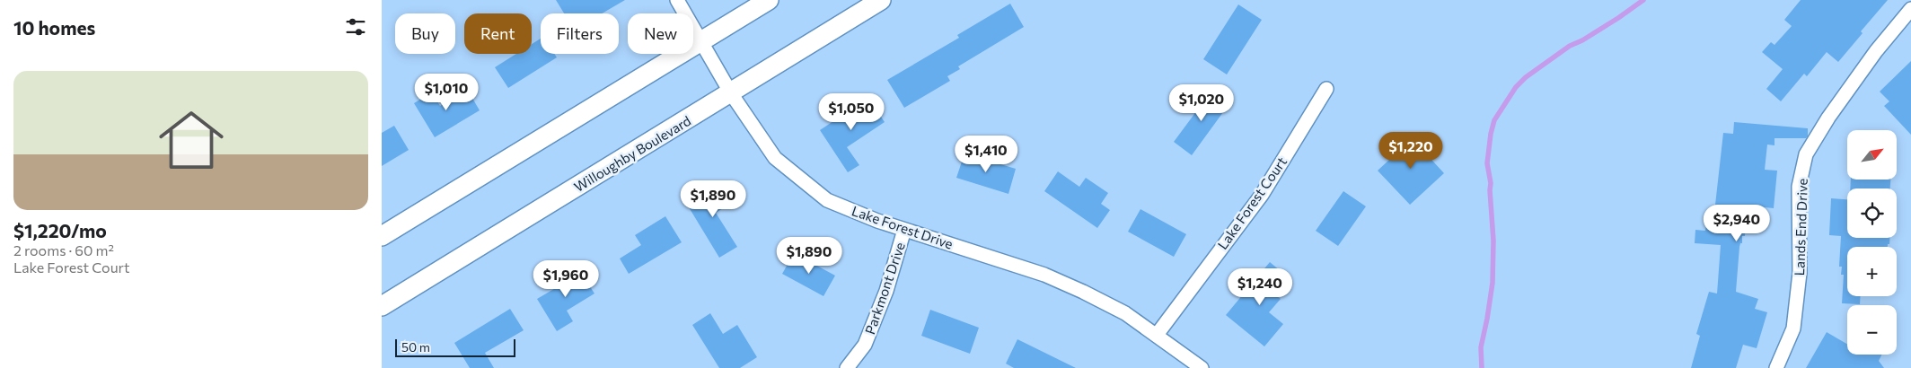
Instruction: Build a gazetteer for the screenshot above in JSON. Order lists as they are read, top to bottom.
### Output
{
  "streets": {
    "street": [
      "Willoughby Boulevard",
      "Lake Forest Court",
      "Lake Forest Drive",
      "Lands End Drive",
      "Parkmont Drive"
    ]
  },
  "crossings": [
    ["Willoughby Boulevard", "Lake Forest Drive"],
    ["Lake Forest Court", "Lake Forest Drive"],
    ["Lake Forest Drive", "Parkmont Drive"]
  ],
  "scale_bar": "50 m",
  "north": "top right",
  "page": {
    "heading": "10 homes",
    "chip": [
      "Buy",
      "Rent",
      "Filters",
      "New"
    ],
    "list": [
      {
        "name": "$1,220/mo",
        "note": "2 rooms · 60 m² · Lake Forest Court"
      }
    ],
    "price": [
      "$1,010",
      "$1,020",
      "$1,050",
      "$1,220",
      "$1,410",
      "$1,890",
      "$2,940",
      "$1,890",
      "$1,960",
      "$1,240"
    ],
    "map_buttons": ["+", "−"],
    "scale": "50 m"
  }
}
